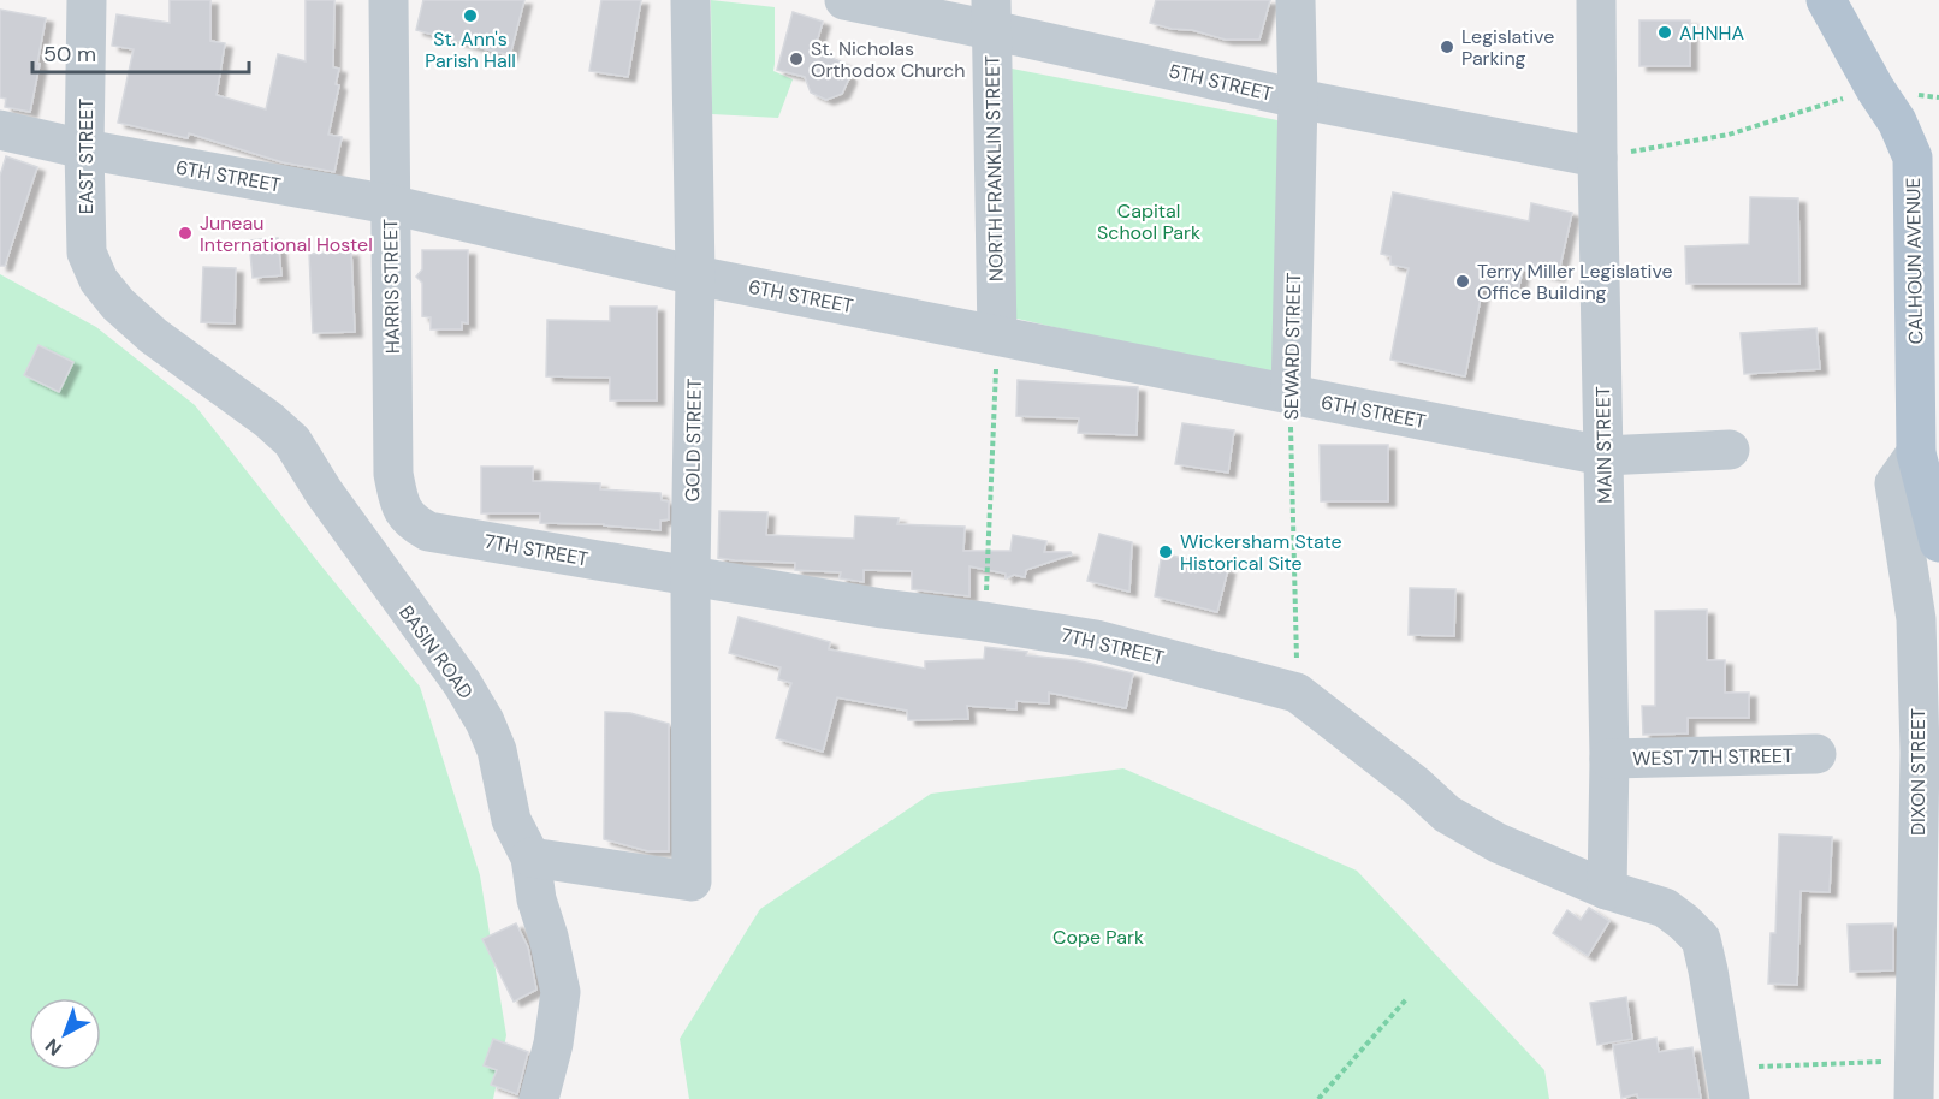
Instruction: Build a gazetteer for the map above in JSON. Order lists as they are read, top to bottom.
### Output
{
  "streets": {
    "main road": ["CALHOUN AVENUE"],
    "street": [
      "5TH STREET",
      "EAST STREET",
      "NORTH FRANKLIN STREET",
      "6TH STREET",
      "HARRIS STREET",
      "SEWARD STREET",
      "GOLD STREET",
      "MAIN STREET",
      "7TH STREET",
      "BASIN ROAD",
      "WEST 7TH STREET",
      "DIXON STREET"
    ]
  },
  "crossings": [
    ["5TH STREET", "NORTH FRANKLIN STREET"],
    ["5TH STREET", "SEWARD STREET"],
    ["5TH STREET", "MAIN STREET"],
    ["EAST STREET", "6TH STREET"],
    ["EAST STREET", "BASIN ROAD"],
    ["NORTH FRANKLIN STREET", "6TH STREET"],
    ["6TH STREET", "HARRIS STREET"],
    ["6TH STREET", "SEWARD STREET"],
    ["6TH STREET", "GOLD STREET"],
    ["6TH STREET", "MAIN STREET"],
    ["CALHOUN AVENUE", "DIXON STREET"],
    ["HARRIS STREET", "7TH STREET"],
    ["SEWARD STREET", "7TH STREET"],
    ["GOLD STREET", "7TH STREET"],
    ["GOLD STREET", "BASIN ROAD"],
    ["MAIN STREET", "7TH STREET"],
    ["MAIN STREET", "WEST 7TH STREET"]
  ],
  "parks": ["Capital School Park", "Cope Park"],
  "places": [
    "St. Ann's Parish Hall",
    "AHNHA",
    "Legislative Parking",
    "St. Nicholas Orthodox Church",
    "Juneau International Hostel",
    "Terry Miller Legislative Office Building",
    "Wickersham State Historical Site"
  ],
  "scale_bar": "50 m",
  "north": "bottom left"
}
